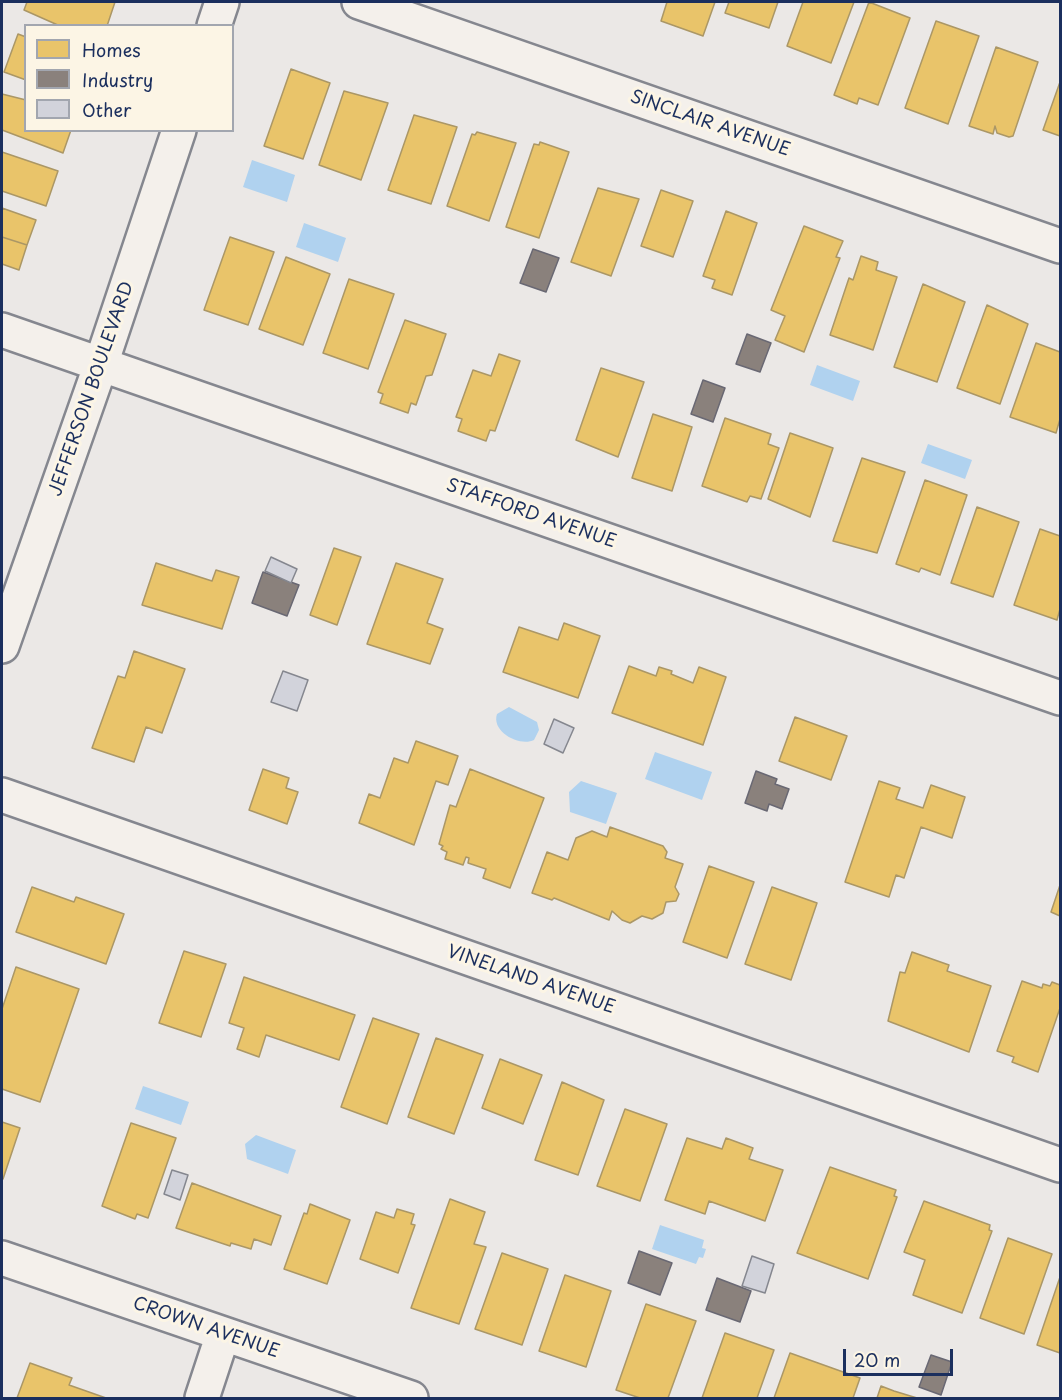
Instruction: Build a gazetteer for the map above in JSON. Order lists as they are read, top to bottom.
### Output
{
  "streets": {
    "street": [
      "SINCLAIR AVENUE",
      "JEFFERSON BOULEVARD",
      "STAFFORD AVENUE",
      "VINELAND AVENUE",
      "CROWN AVENUE"
    ]
  },
  "crossings": [
    ["JEFFERSON BOULEVARD", "STAFFORD AVENUE"]
  ],
  "legend": ["Homes", "Industry", "Other"],
  "scale_bar": "20 m"
}
